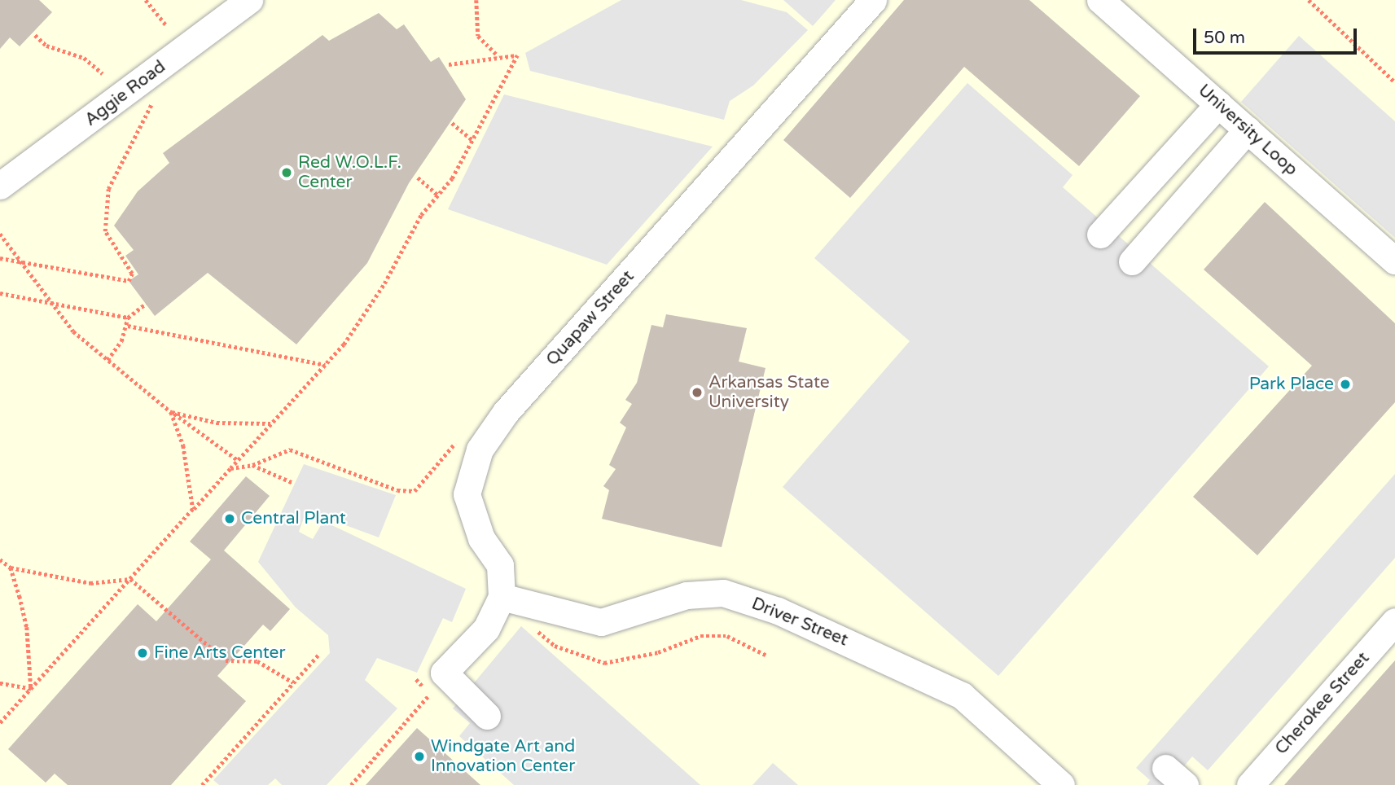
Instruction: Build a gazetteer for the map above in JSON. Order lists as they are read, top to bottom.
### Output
{
  "streets": {
    "street": [
      "Aggie Road",
      "University Loop",
      "Quapaw Street",
      "Driver Street",
      "Cherokee Street"
    ]
  },
  "crossings": [
    ["Quapaw Street", "Driver Street"]
  ],
  "places": [
    "Red W.O.L.F. Center",
    "Park Place",
    "Arkansas State University",
    "Central Plant",
    "Fine Arts Center",
    "Windgate Art and Innovation Center"
  ],
  "scale_bar": "50 m"
}
